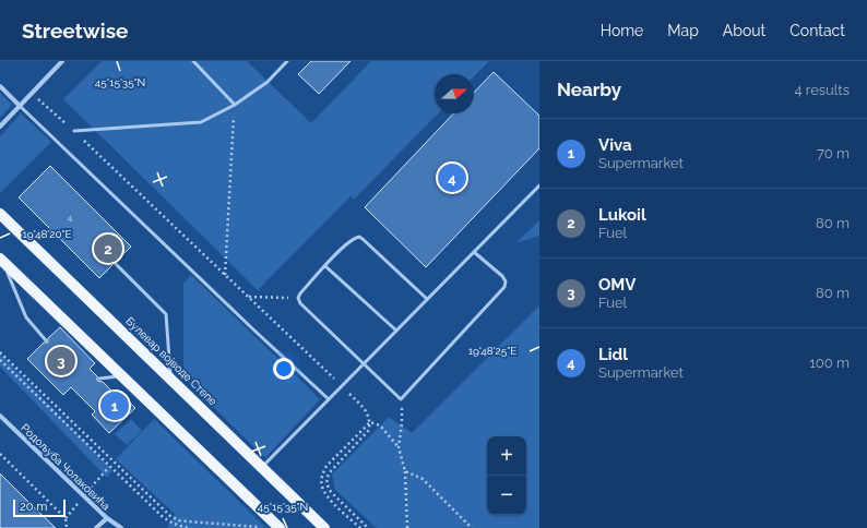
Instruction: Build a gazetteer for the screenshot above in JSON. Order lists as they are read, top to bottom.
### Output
{
  "streets": {
    "main road": ["Булевар војводе Степе"],
    "street": ["Родољуба Чолаковића"]
  },
  "house_numbers": ["4"],
  "scale_bar": "20 m",
  "north": "right",
  "page": {
    "header": "Streetwise",
    "nav": [
      "Home",
      "Map",
      "About",
      "Contact"
    ],
    "heading": ["Nearby", "4 results"],
    "list": [
      {
        "mark": "1",
        "name": "Viva",
        "note": "Supermarket",
        "value": "70 m"
      },
      {
        "mark": "2",
        "name": "Lukoil",
        "note": "Fuel",
        "value": "80 m"
      },
      {
        "mark": "3",
        "name": "OMV",
        "note": "Fuel",
        "value": "80 m"
      },
      {
        "mark": "4",
        "name": "Lidl",
        "note": "Supermarket",
        "value": "100 m"
      }
    ],
    "pins": [
      "4",
      "2",
      "3",
      "1"
    ],
    "map_buttons": ["+", "−"],
    "scale": "20 m"
  },
  "coordinates": ["45°15'35\"N", "19°48'20\"E", "19°48'25\"E"]
}
